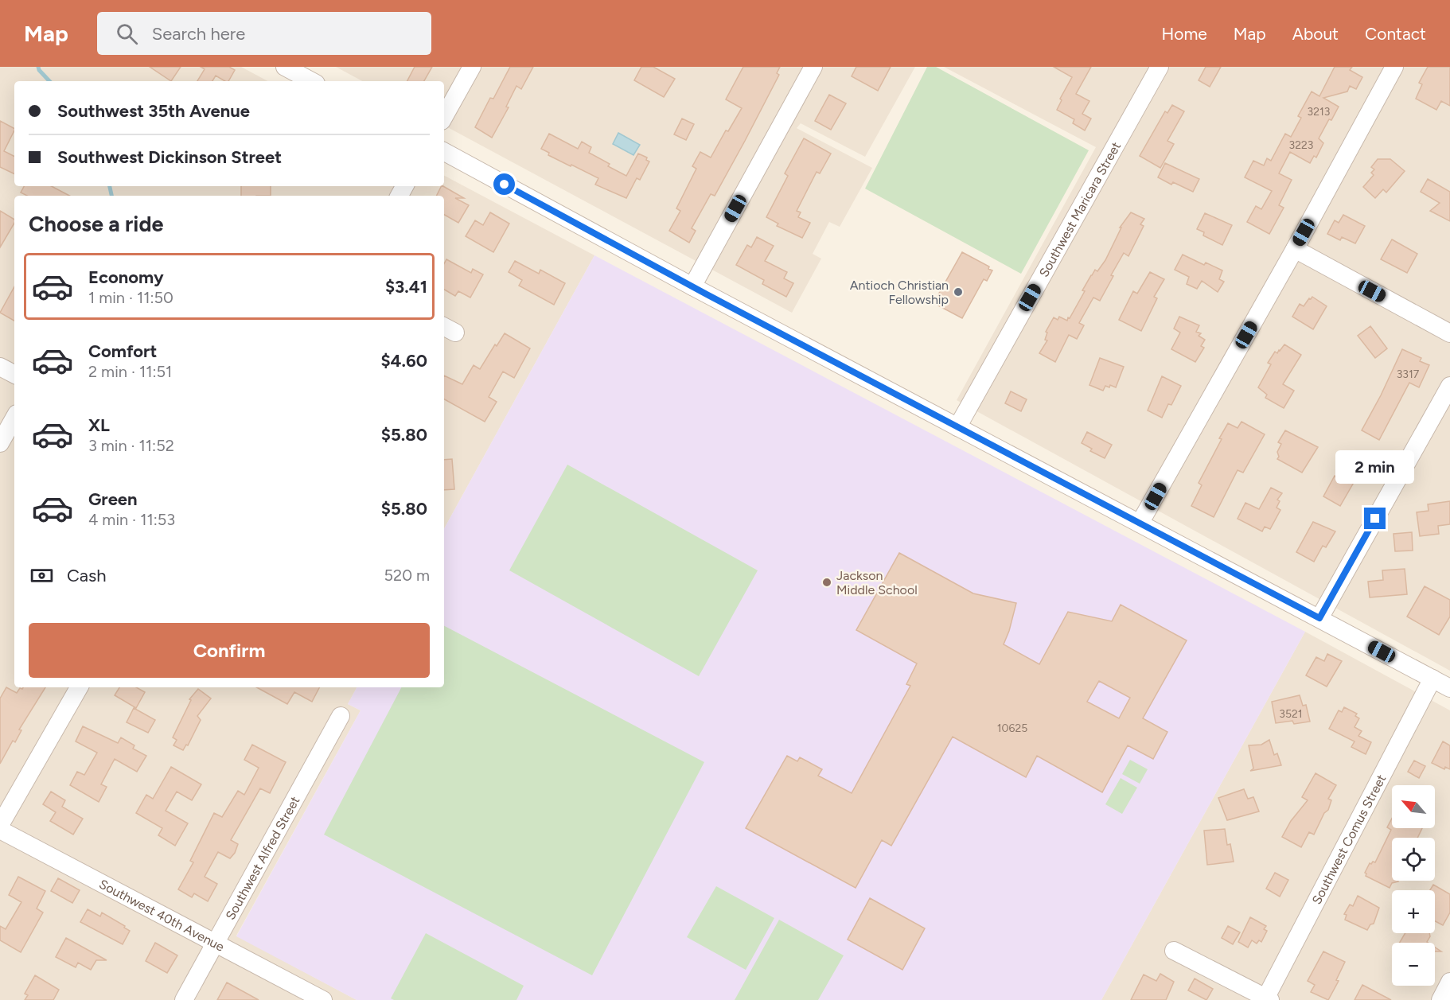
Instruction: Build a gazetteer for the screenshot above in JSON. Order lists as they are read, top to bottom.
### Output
{
  "streets": {
    "street": [
      "Southwest Maricara Street",
      "Southwest Comus Street",
      "Southwest Alfred Street",
      "Southwest 40th Avenue"
    ]
  },
  "crossings": [
    ["Southwest Alfred Street", "Southwest 40th Avenue"]
  ],
  "places": ["Antioch Christian Fellowship", "Jackson Middle School"],
  "house_numbers": [
    "3213",
    "3223",
    "3317",
    "3521",
    "10625"
  ],
  "north": "top left",
  "page": {
    "header": "Map",
    "search": "Search here",
    "nav": [
      "Home",
      "Map",
      "About",
      "Contact"
    ],
    "banner": ["Southwest 35th Avenue", "Southwest Dickinson Street"],
    "heading": "Choose a ride",
    "list": [
      {
        "name": "Economy",
        "note": "1 min · 11:50",
        "value": "$3.41"
      },
      {
        "name": "Comfort",
        "note": "2 min · 11:51",
        "value": "$4.60"
      },
      {
        "name": "XL",
        "note": "3 min · 11:52",
        "value": "$5.80"
      },
      {
        "name": "Green",
        "note": "4 min · 11:53",
        "value": "$5.80"
      }
    ],
    "bubble": "2 min",
    "pay": ["Cash", "520 m"],
    "buttons": "Confirm",
    "map_buttons": ["+", "−"]
  }
}
